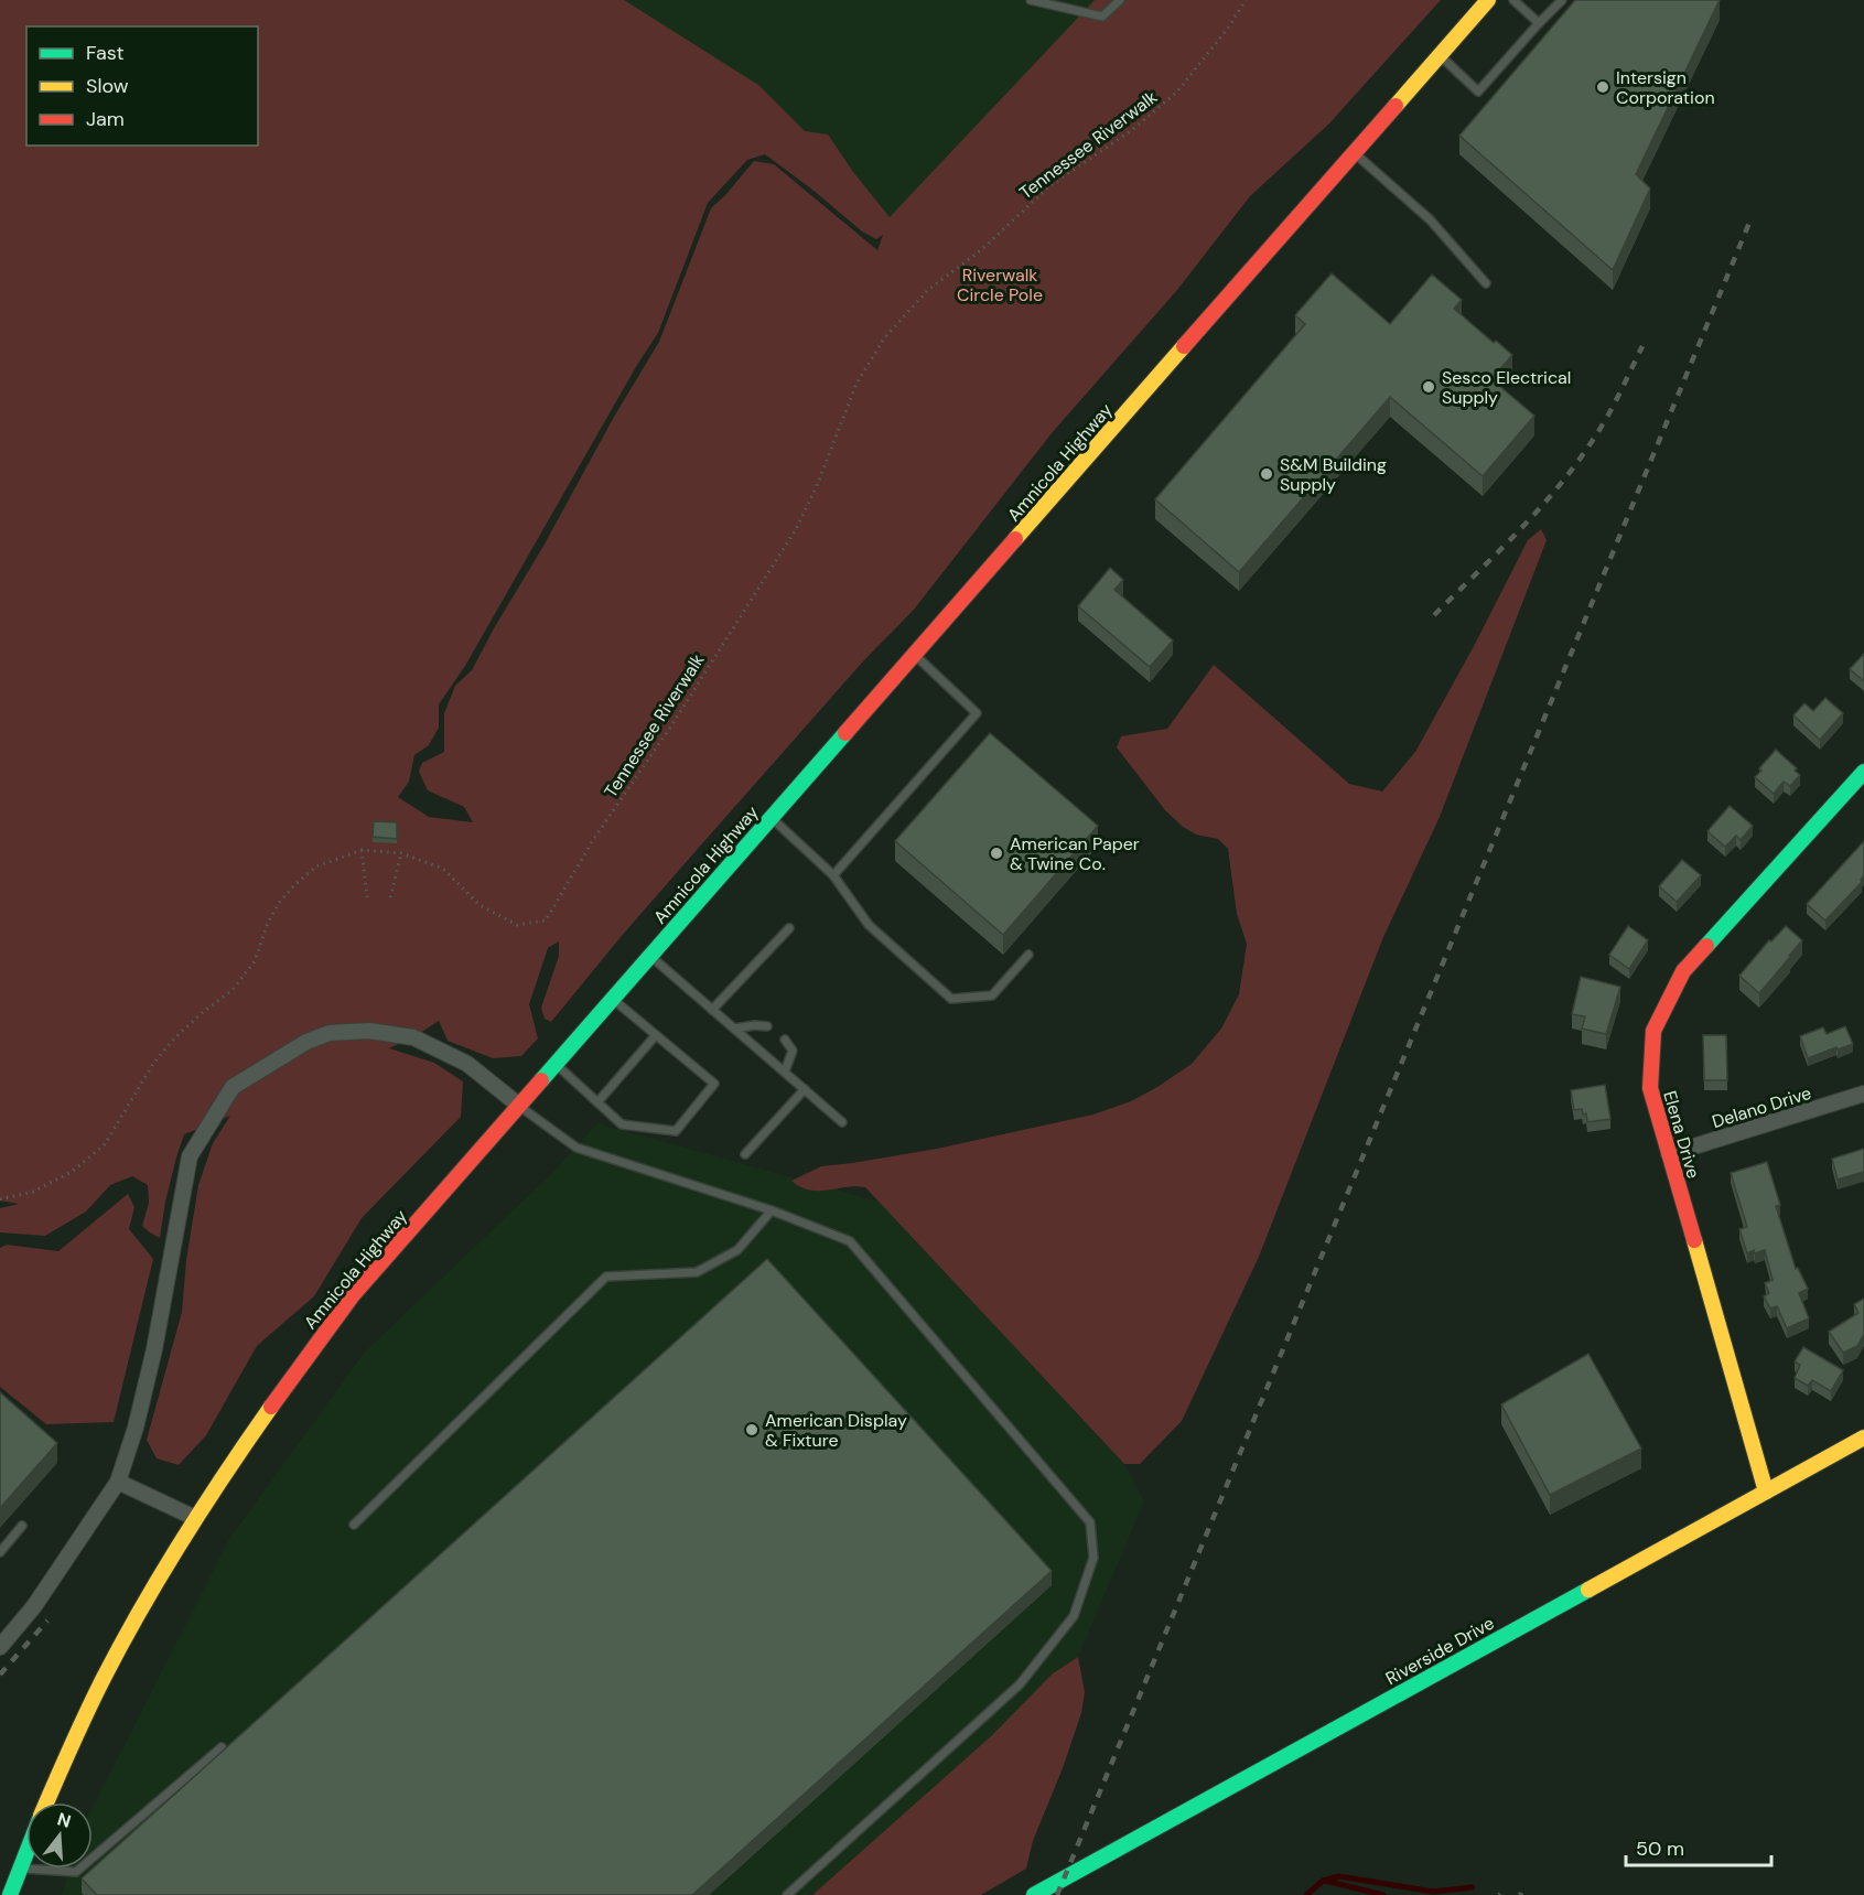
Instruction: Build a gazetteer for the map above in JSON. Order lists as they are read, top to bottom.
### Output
{
  "streets": {
    "main road": ["Amnicola Highway", "Elena Drive", "Riverside Drive"],
    "street": ["Delano Drive"],
    "path": ["Tennessee Riverwalk"]
  },
  "crossings": [
    ["Delano Drive", "Elena Drive"],
    ["Elena Drive", "Riverside Drive"]
  ],
  "parks": ["Riverwalk Circle Pole"],
  "places": [
    "Intersign Corporation",
    "Sesco Electrical Supply",
    "S&M Building Supply",
    "American Paper & Twine Co.",
    "American Display & Fixture"
  ],
  "legend": ["Fast", "Slow", "Jam"],
  "scale_bar": "50 m",
  "north": "top"
}
